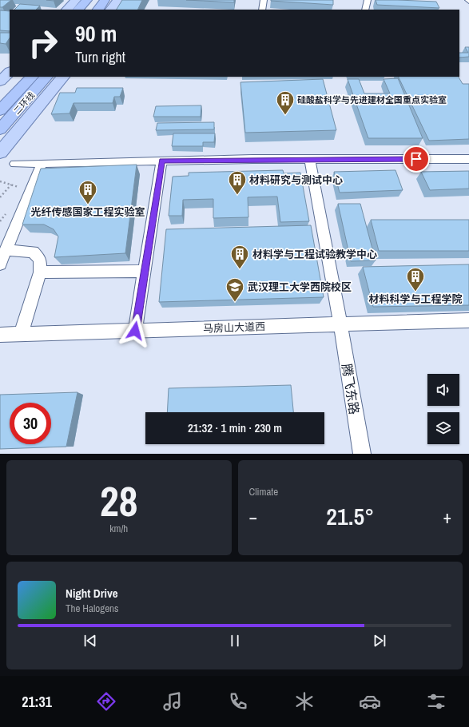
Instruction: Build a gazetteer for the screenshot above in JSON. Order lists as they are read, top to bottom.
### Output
{
  "streets": {
    "highway": ["二环线"],
    "street": ["马房山大道西", "腾飞东路"]
  },
  "crossings": [
    ["马房山大道西", "腾飞东路"]
  ],
  "places": {
    "building": [
      "硅酸盐科学与先进建材全国重点实验室",
      "材料研究与测试中心",
      "光纤传感国家工程实验室",
      "材料学与工程试验教学中心",
      "材料科学与工程学院"
    ],
    "school or university": ["武汉理工大学西院校区"]
  },
  "page": {
    "turn": ["90 m", "Turn right"],
    "limit": "30",
    "trip": "21:32 · 1 min · 230 m",
    "tile": [
      ["28", "km/h"],
      "Climate"
    ],
    "heat": ["−", "21.5°", "+"],
    "song": ["Night Drive", "The Halogens"],
    "tabs": "21:31"
  }
}
